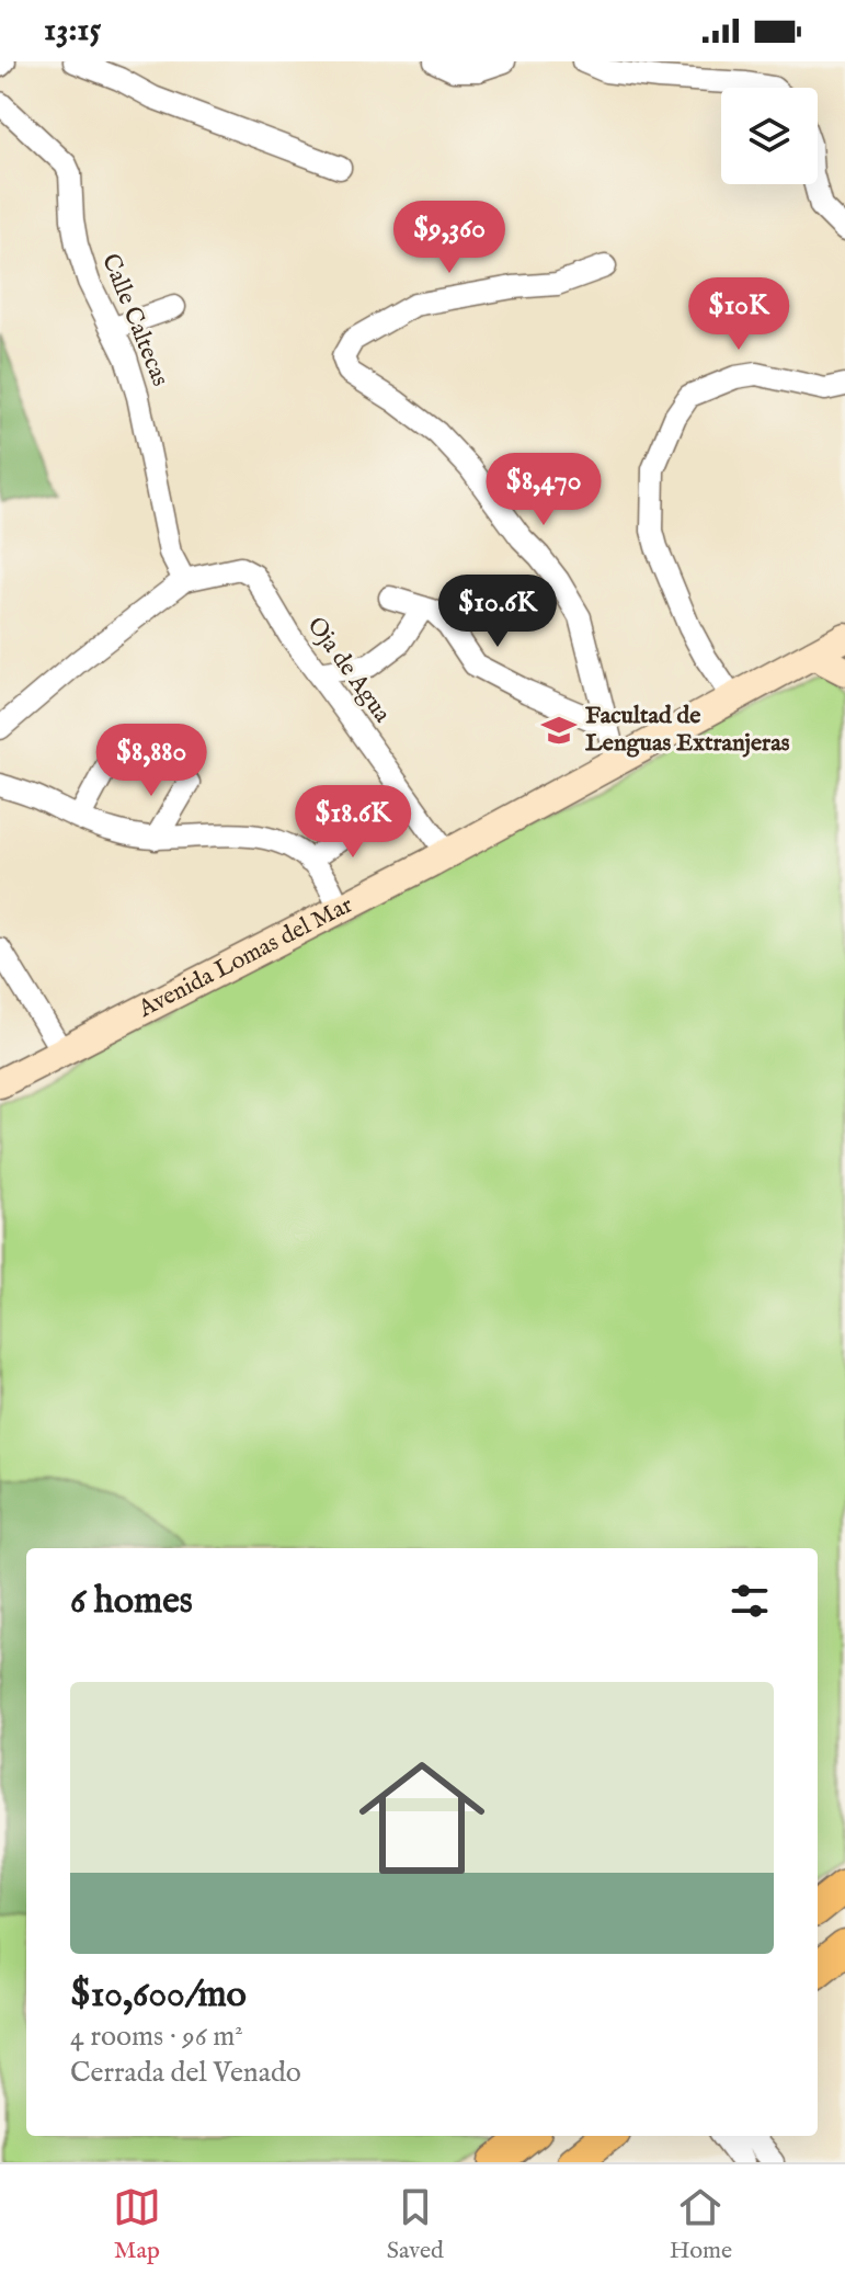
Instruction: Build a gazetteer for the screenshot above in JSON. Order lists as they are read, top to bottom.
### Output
{
  "streets": {
    "main road": ["Avenida Lomas del Mar"],
    "street": ["Calle Caltecas", "Oja de Agua"]
  },
  "crossings": [
    ["Calle Caltecas", "Oja de Agua"],
    ["Oja de Agua", "Avenida Lomas del Mar"]
  ],
  "places": {
    "school or university": ["Facultad de Lenguas Extranjeras"]
  },
  "page": {
    "status": "13:15",
    "price": [
      "$9,360",
      "$10K",
      "$8,470",
      "$10.6K",
      "$8,880",
      "$18.6K"
    ],
    "heading": "6 homes",
    "list": [
      {
        "name": "$10,600/mo",
        "note": "4 rooms · 96 m² · Cerrada del Venado"
      }
    ],
    "tabs": ["Map", "Saved", "Home"]
  }
}
